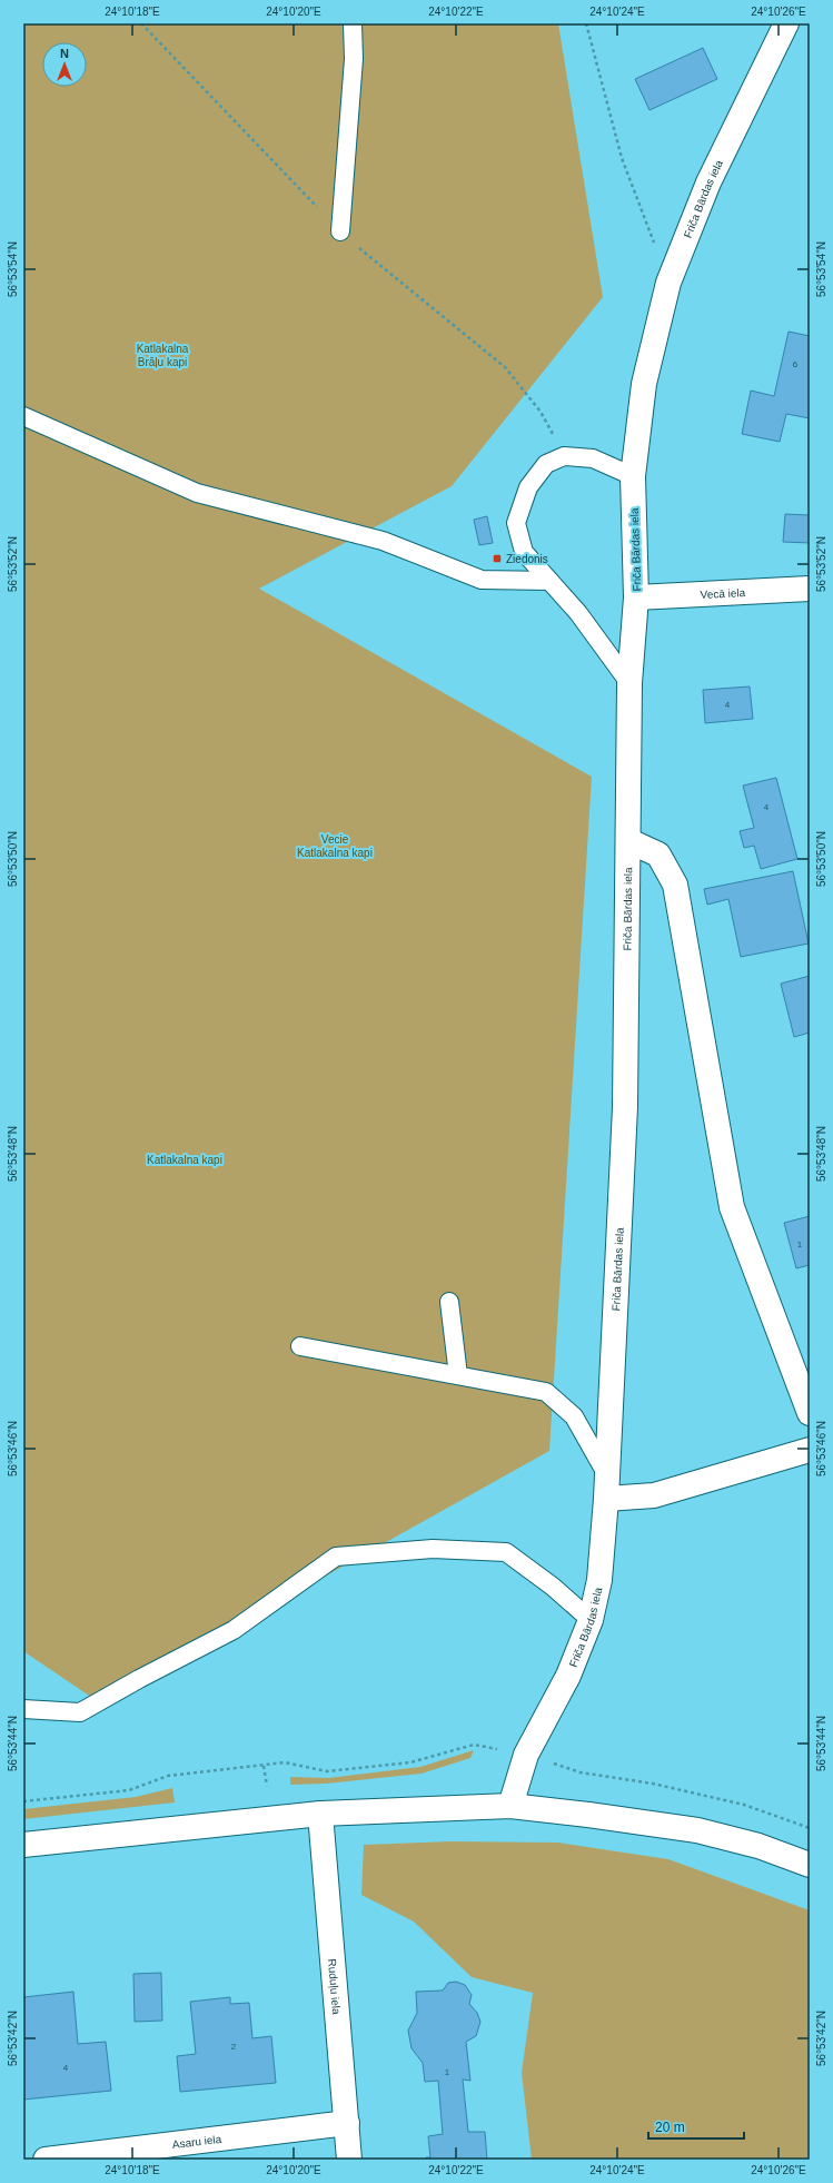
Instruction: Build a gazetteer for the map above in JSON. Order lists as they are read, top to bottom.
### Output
{
  "streets": {
    "street": [
      "Friča Bārdas iela",
      "Vecā iela",
      "Ruduļu iela",
      "Asaru iela"
    ]
  },
  "crossings": [
    ["Friča Bārdas iela", "Vecā iela"],
    ["Ruduļu iela", "Asaru iela"]
  ],
  "parks": ["Katlakalna Brāļu kapi", "Vecie Katlakalna kapi", "Katlakalna kapi"],
  "places": {
    "transit": ["Ziedonis"]
  },
  "house_numbers": [
    "6",
    "4",
    "4",
    "1",
    "2",
    "4",
    "1"
  ],
  "scale_bar": "20 m",
  "north": "top",
  "coordinates": [
    "24°10'18\"E",
    "24°10'20\"E",
    "24°10'22\"E",
    "24°10'24\"E",
    "24°10'26\"E",
    "56°53'54\"N",
    "56°53'52\"N",
    "56°53'50\"N",
    "56°53'48\"N",
    "56°53'46\"N",
    "56°53'44\"N",
    "56°53'42\"N"
  ]
}
